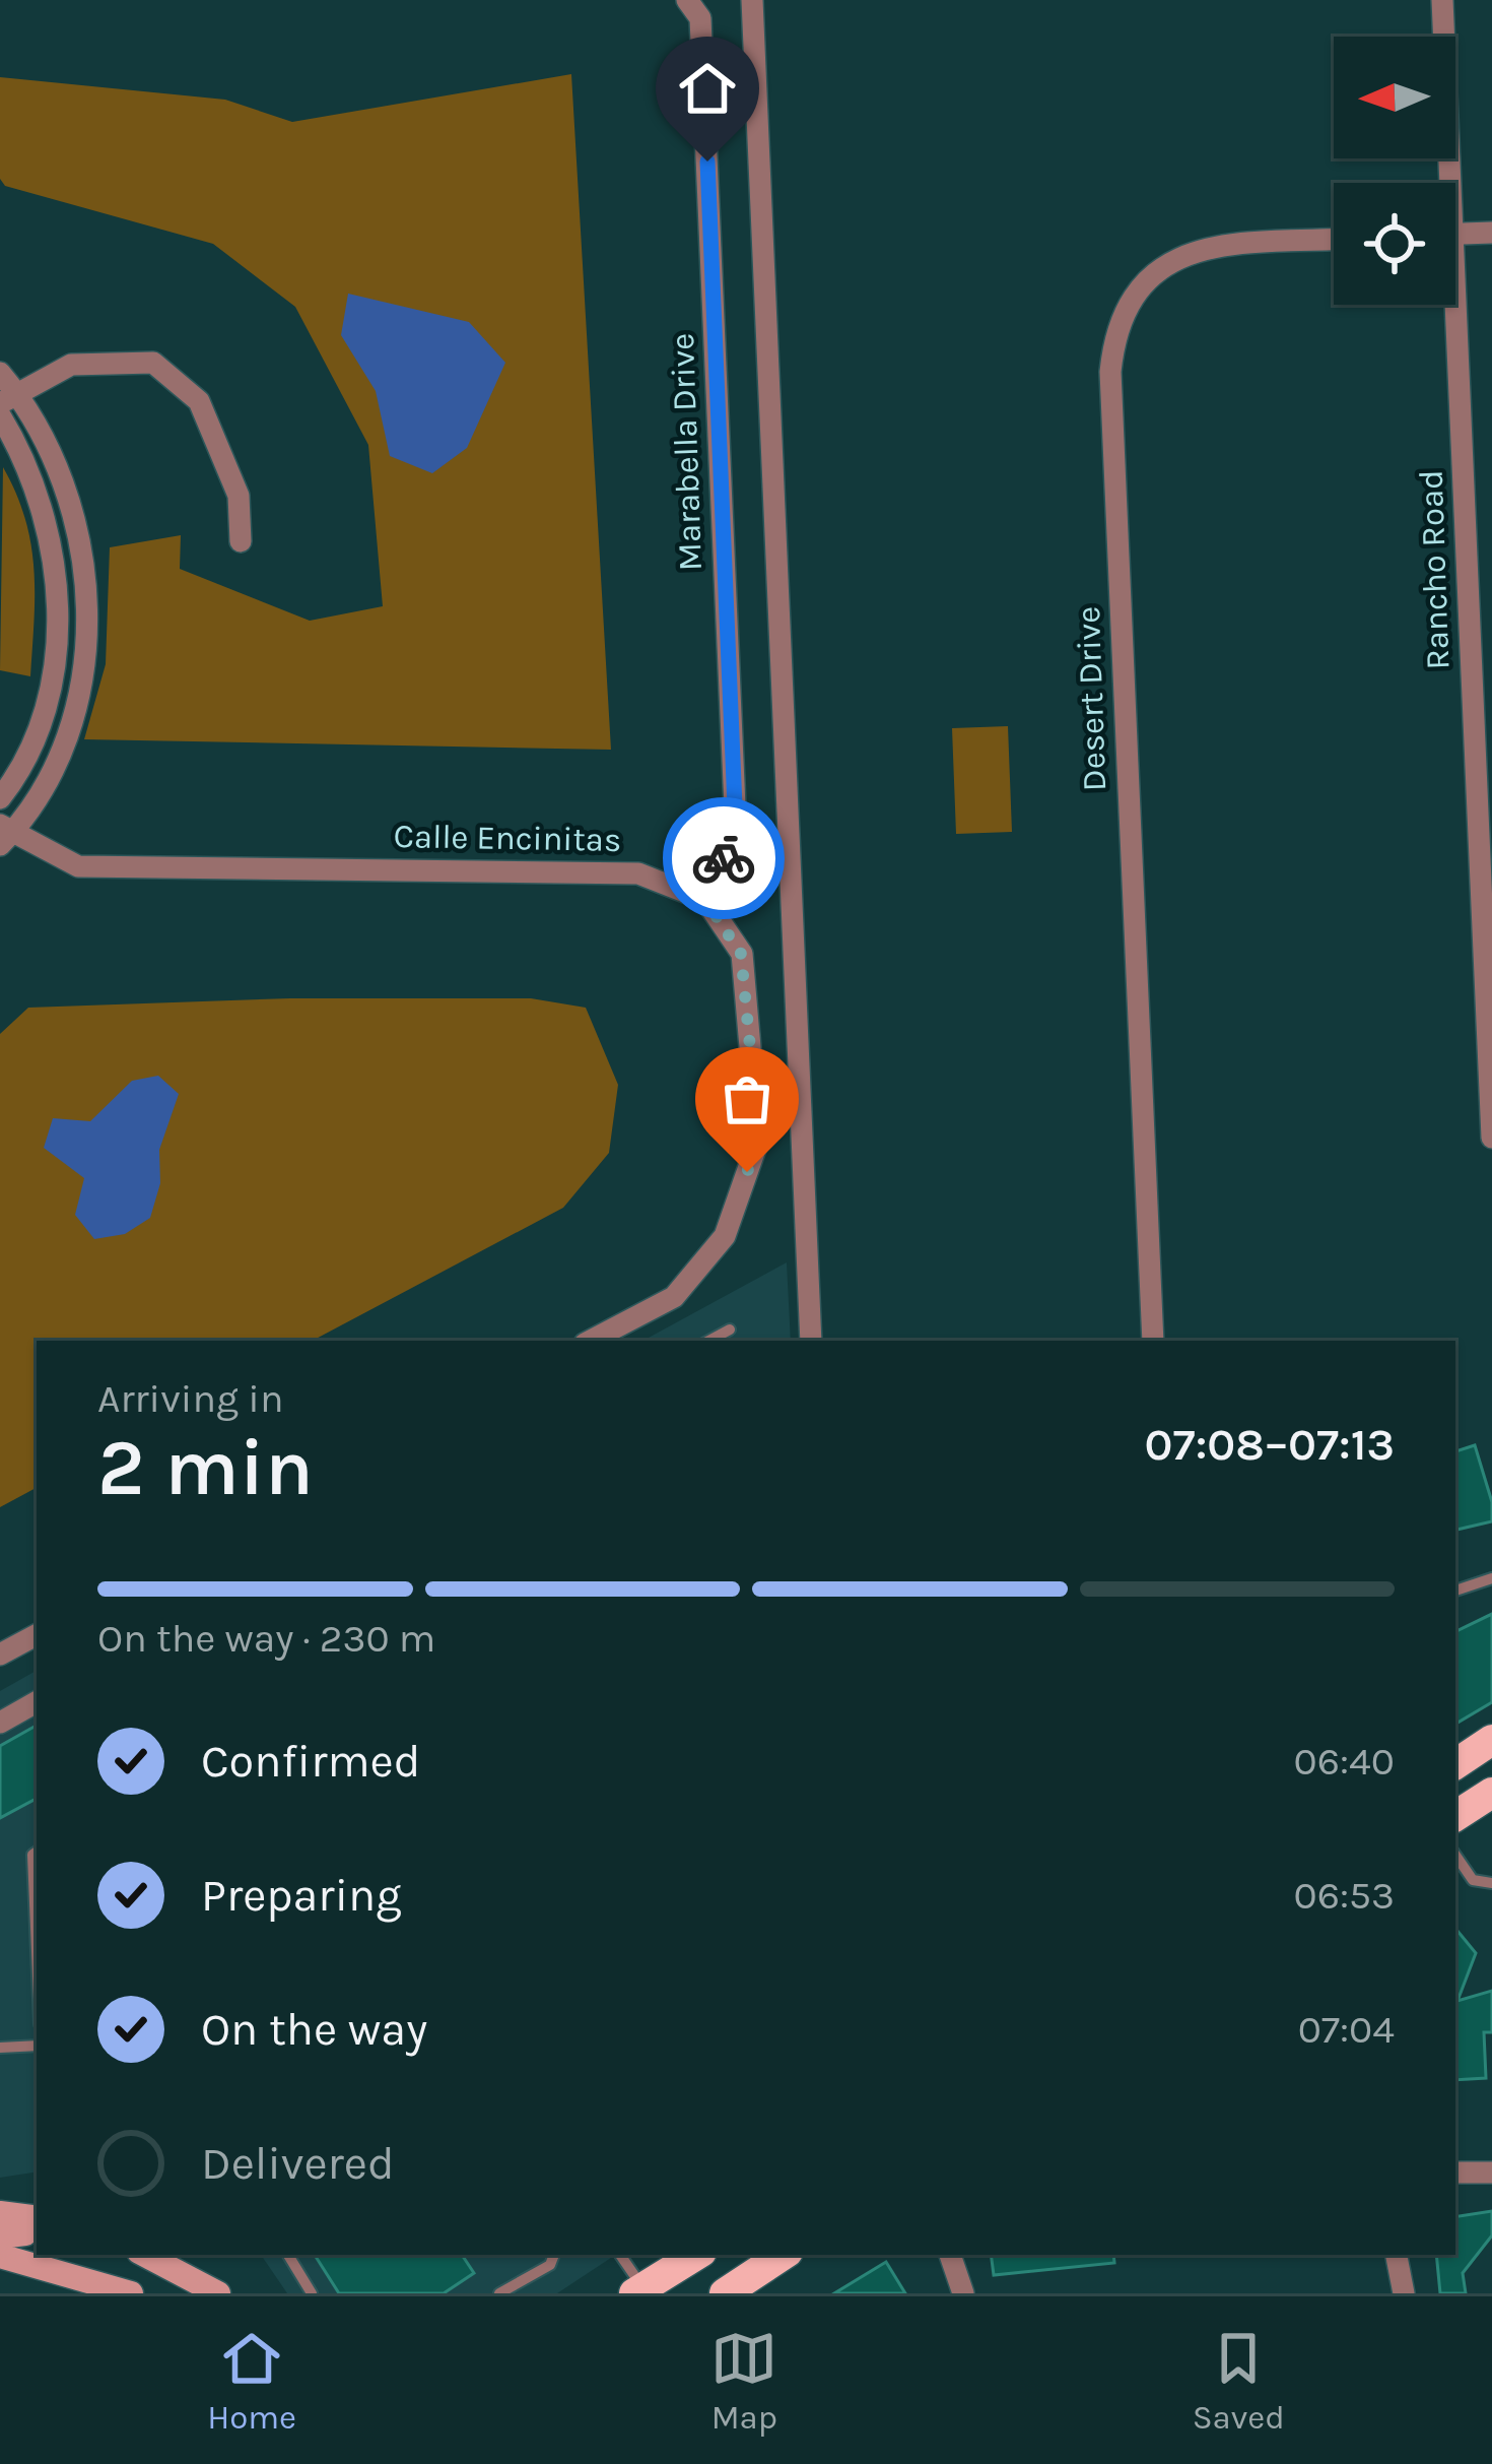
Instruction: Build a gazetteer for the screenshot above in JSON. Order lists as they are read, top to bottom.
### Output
{
  "streets": {
    "street": [
      "Marabella Drive",
      "Rancho Road",
      "Desert Drive",
      "Calle Encinitas"
    ]
  },
  "crossings": [
    ["Marabella Drive", "Calle Encinitas"]
  ],
  "north": "left",
  "page": {
    "heading": ["2 min", "Arriving in", "07:08–07:13"],
    "bar": "On the way · 230 m",
    "list": [
      ["Confirmed", "06:40"],
      ["Preparing", "06:53"],
      ["On the way", "07:04"],
      "Delivered"
    ],
    "tabs": ["Home", "Map", "Saved"]
  }
}
